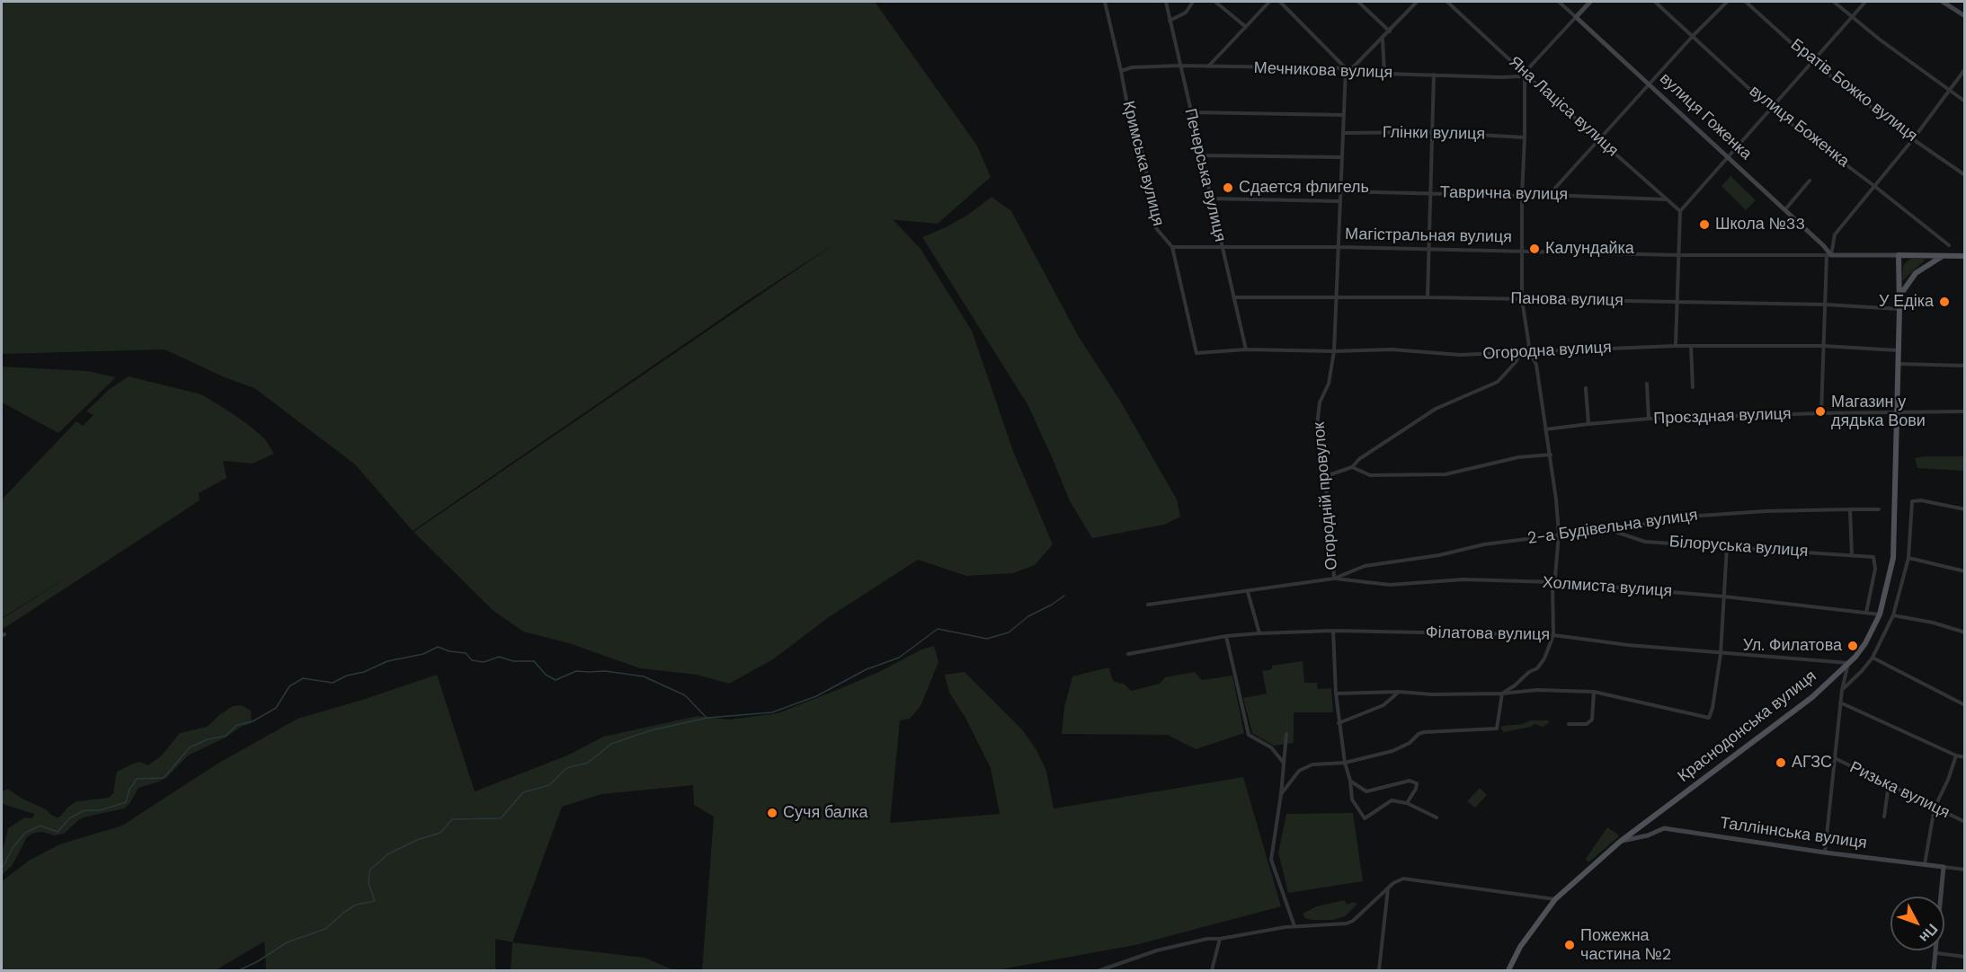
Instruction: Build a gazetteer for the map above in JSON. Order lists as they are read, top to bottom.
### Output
{
  "streets": {
    "main road": ["Магістральная вулиця", "Краснодонська вулиця"],
    "street": [
      "Мечникова вулиця",
      "Братів Божко вулиця",
      "Яна Лаціса вулиця",
      "вулиця Гоженка",
      "вулиця Боженка",
      "Глінки вулиця",
      "Кримська вулиця",
      "Печерська вулиця",
      "Таврична вулиця",
      "Панова вулиця",
      "Огородна вулиця",
      "Проєздная вулиця",
      "Огородній провулок",
      "2-а Будівельна вулиця",
      "Білоруська вулиця",
      "Холмиста вулиця",
      "Філатова вулиця",
      "Ризька вулиця",
      "Талліннська вулиця"
    ]
  },
  "crossings": [
    ["Мечникова вулиця", "Яна Лаціса вулиця"],
    ["Мечникова вулиця", "Кримська вулиця"],
    ["Мечникова вулиця", "Печерська вулиця"],
    ["Мечникова вулиця", "Огородній провулок"],
    ["Яна Лаціса вулиця", "Таврична вулиця"],
    ["вулиця Гоженка", "Магістральная вулиця"],
    ["Глінки вулиця", "Огородній провулок"],
    ["Кримська вулиця", "Магістральная вулиця"],
    ["Кримська вулиця", "Огородна вулиця"],
    ["Печерська вулиця", "Магістральная вулиця"],
    ["Печерська вулиця", "Панова вулиця"],
    ["Печерська вулиця", "Огородна вулиця"],
    ["Таврична вулиця", "Огородній провулок"],
    ["Магістральная вулиця", "Огородній провулок"],
    ["Магістральная вулиця", "Краснодонська вулиця"],
    ["Панова вулиця", "Огородній провулок"],
    ["Панова вулиця", "Краснодонська вулиця"],
    ["Огородна вулиця", "Огородній провулок"],
    ["Огородна вулиця", "Краснодонська вулиця"],
    ["Проєздная вулиця", "Краснодонська вулиця"],
    ["Огородній провулок", "2-а Будівельна вулиця"],
    ["Огородній провулок", "Холмиста вулиця"],
    ["2-а Будівельна вулиця", "Білоруська вулиця"],
    ["2-а Будівельна вулиця", "Холмиста вулиця"],
    ["Білоруська вулиця", "Холмиста вулиця"],
    ["Холмиста вулиця", "Краснодонська вулиця"],
    ["Філатова вулиця", "Краснодонська вулиця"],
    ["Краснодонська вулиця", "Талліннська вулиця"]
  ],
  "places": [
    "Сдается флигель",
    "Школа №33",
    "Калундайка",
    "У Едіка",
    "Магазин у дядька Вови",
    "Ул. Филатова",
    "АГЗС",
    "Сучя балка",
    "Пожежна частина №2"
  ],
  "north": "bottom right"
}
